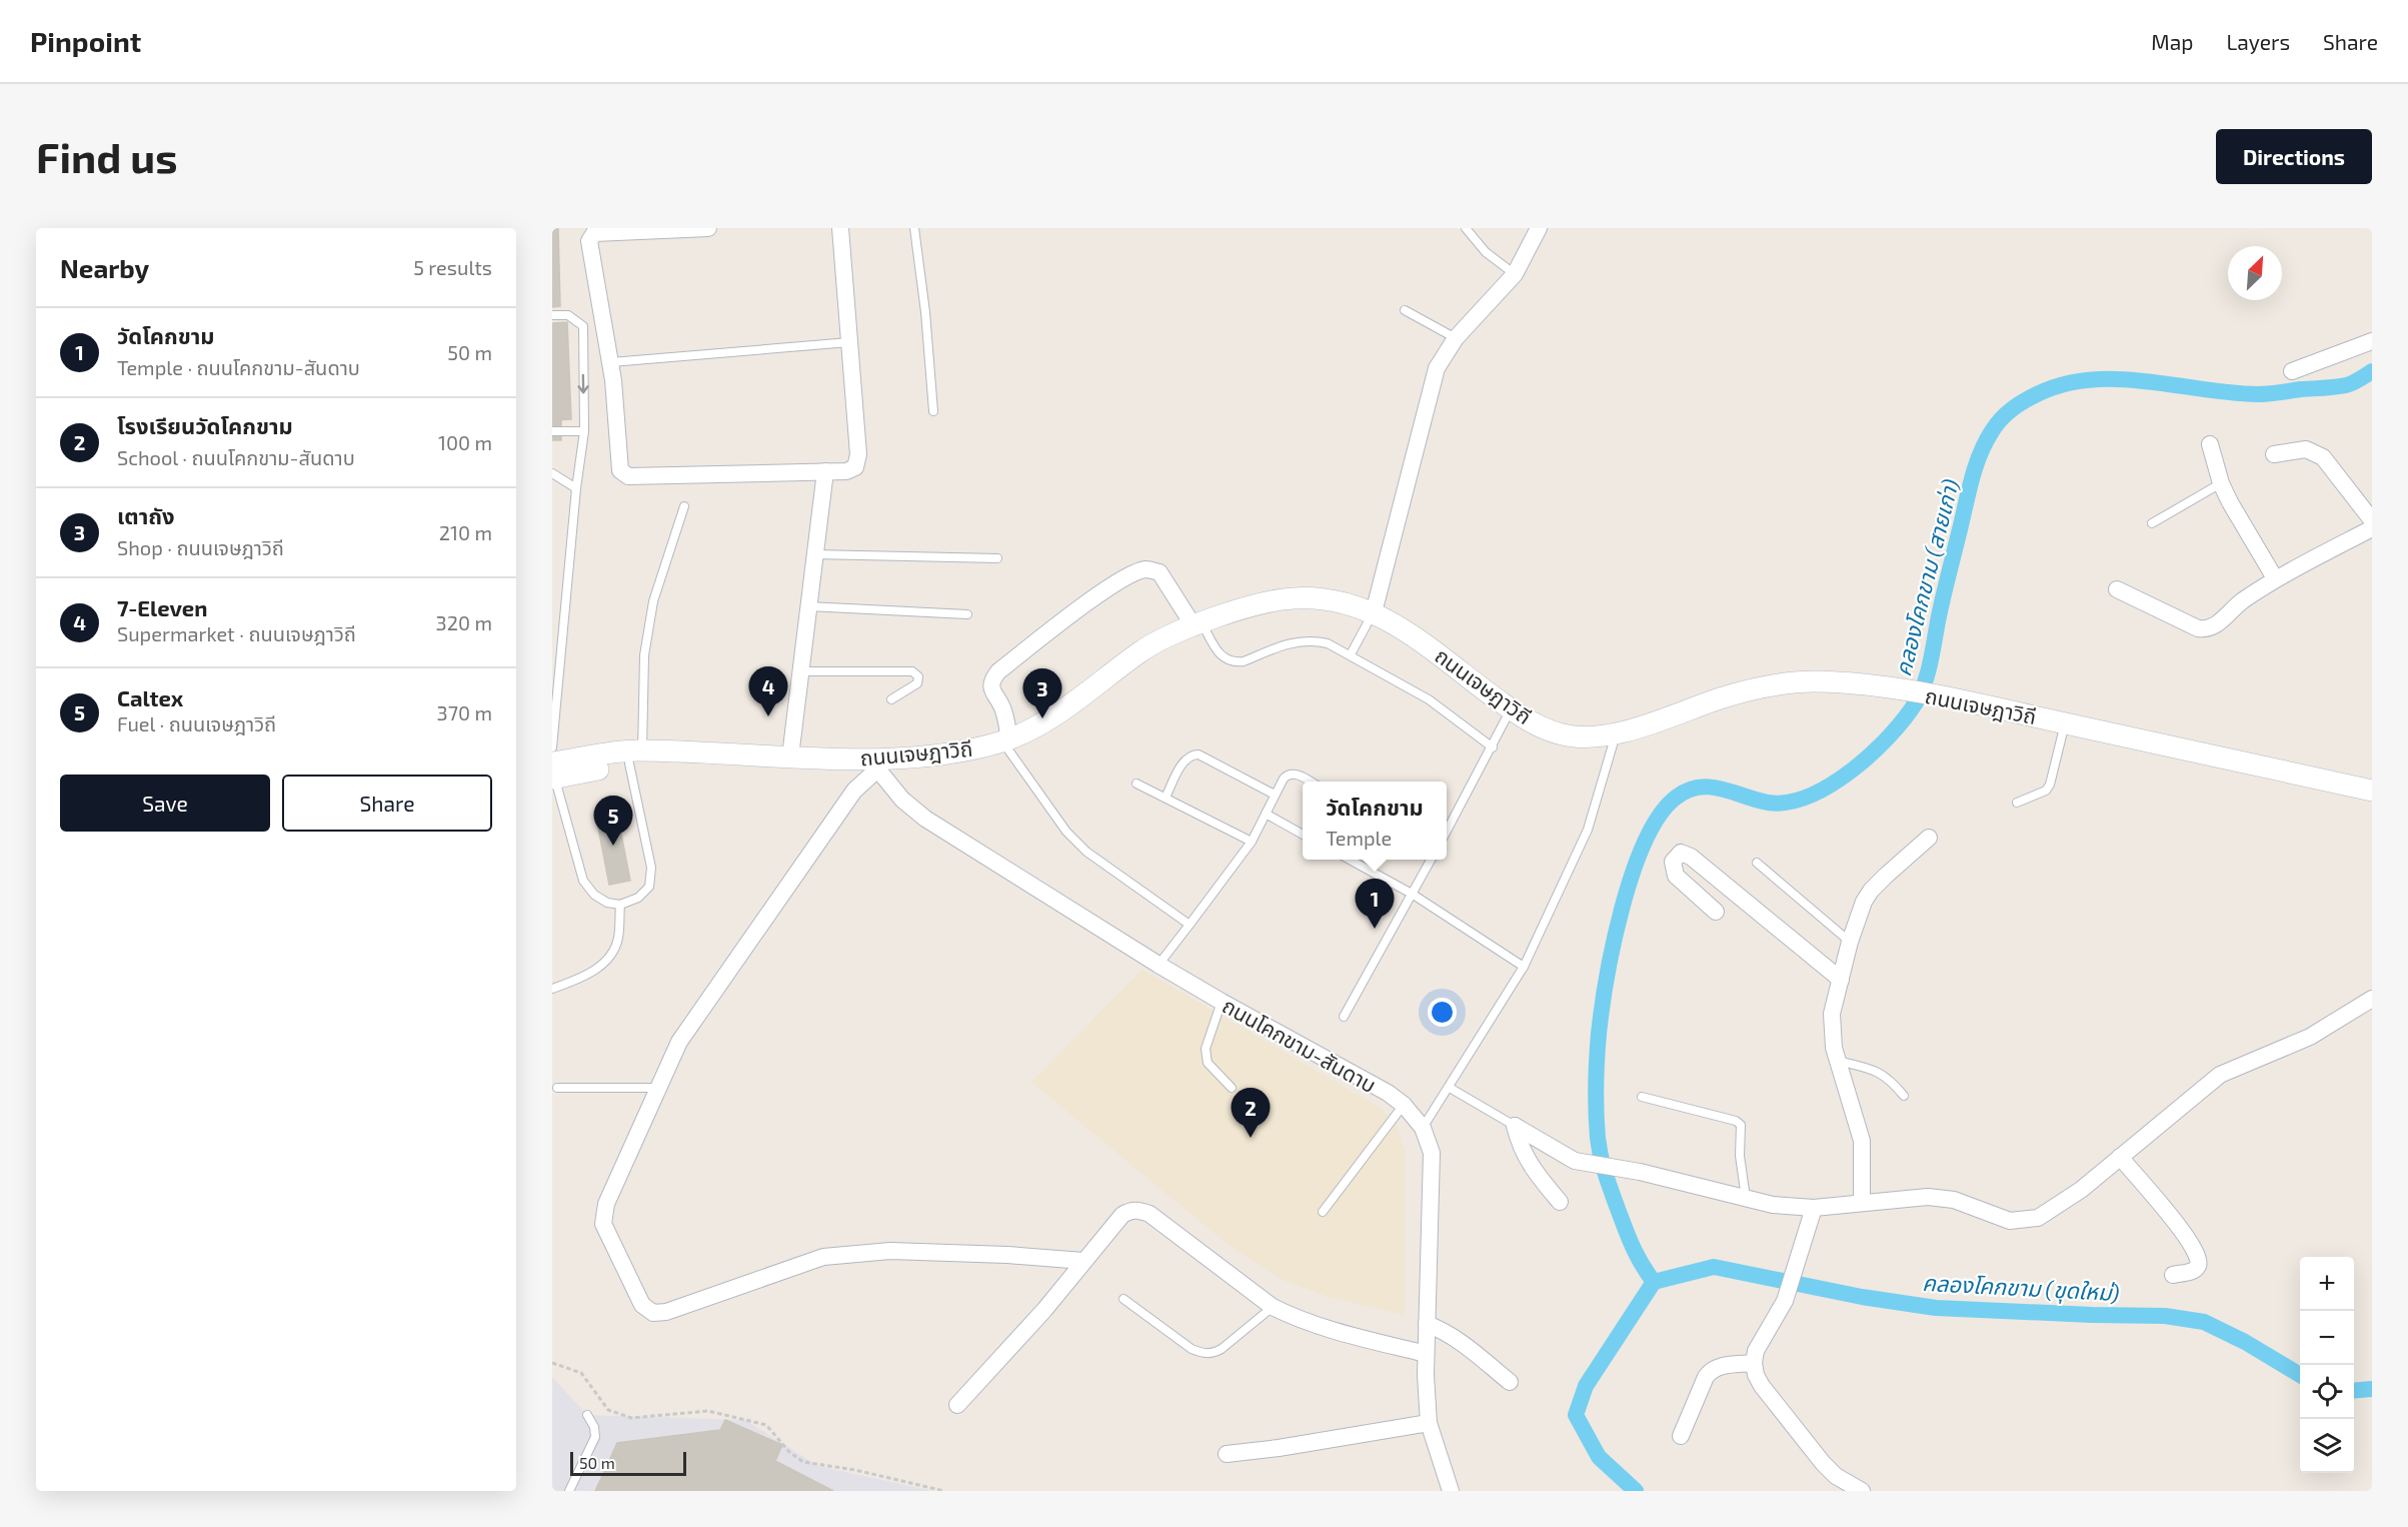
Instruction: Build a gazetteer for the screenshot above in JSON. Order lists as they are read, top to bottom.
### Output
{
  "streets": {
    "street": ["ถนนเจษฎาวิถี", "ถนนโคกขาม-สันดาบ"]
  },
  "crossings": [
    ["ถนนเจษฎาวิถี", "ถนนโคกขาม-สันดาบ"]
  ],
  "water": ["คลองโคกขาม (สายเก่า)", "คลองโคกขาม (ขุดใหม่)"],
  "scale_bar": "50 m",
  "north": "top right",
  "page": {
    "header": "Pinpoint",
    "nav": ["Map", "Layers", "Share"],
    "buttons": [
      "Directions",
      ["Save", "Share"]
    ],
    "title": "Find us",
    "heading": ["Nearby", "5 results"],
    "list": [
      {
        "mark": "1",
        "name": "วัดโคกขาม",
        "note": "Temple · ถนนโคกขาม-สันดาบ",
        "value": "50 m"
      },
      {
        "mark": "2",
        "name": "โรงเรียนวัดโคกขาม",
        "note": "School · ถนนโคกขาม-สันดาบ",
        "value": "100 m"
      },
      {
        "mark": "3",
        "name": "เตาถัง",
        "note": "Shop · ถนนเจษฎาวิถี",
        "value": "210 m"
      },
      {
        "mark": "4",
        "name": "7-Eleven",
        "note": "Supermarket · ถนนเจษฎาวิถี",
        "value": "320 m"
      },
      {
        "mark": "5",
        "name": "Caltex",
        "note": "Fuel · ถนนเจษฎาวิถี",
        "value": "370 m"
      }
    ],
    "pins": [
      "4",
      "3",
      "5",
      "1",
      "2"
    ],
    "popup": ["วัดโคกขาม", "Temple"],
    "map_buttons": ["+", "−"],
    "scale": "50 m"
  }
}
